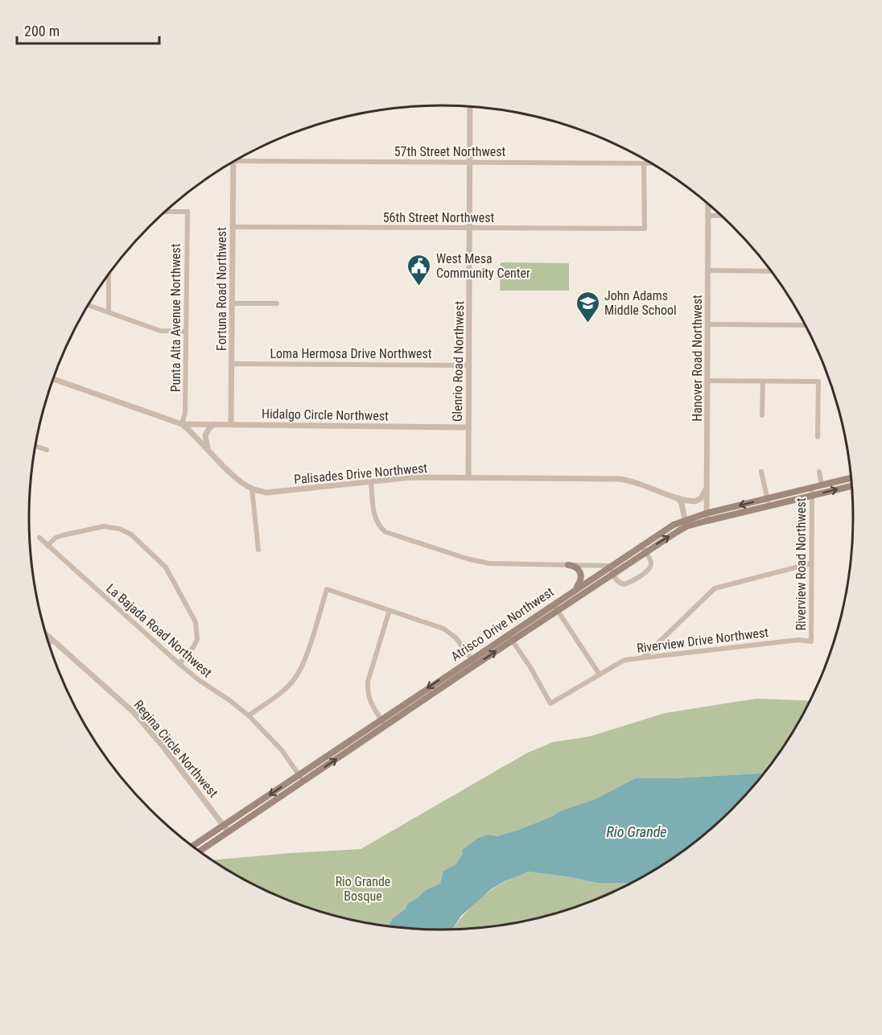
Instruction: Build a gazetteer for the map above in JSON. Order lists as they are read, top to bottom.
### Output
{
  "streets": {
    "main road": ["Atrisco Drive Northwest"],
    "street": [
      "57th Street Northwest",
      "56th Street Northwest",
      "Fortuna Road Northwest",
      "Punta Alta Avenue Northwest",
      "Loma Hermosa Drive Northwest",
      "Hanover Road Northwest",
      "Glenrio Road Northwest",
      "Hidalgo Circle Northwest",
      "Palisades Drive Northwest",
      "Riverview Road Northwest",
      "La Bajada Road Northwest",
      "Riverview Drive Northwest",
      "Regina Circle Northwest"
    ]
  },
  "crossings": [
    ["57th Street Northwest", "56th Street Northwest"],
    ["57th Street Northwest", "Glenrio Road Northwest"],
    ["56th Street Northwest", "Fortuna Road Northwest"],
    ["56th Street Northwest", "Glenrio Road Northwest"],
    ["Fortuna Road Northwest", "Loma Hermosa Drive Northwest"],
    ["Fortuna Road Northwest", "Hidalgo Circle Northwest"],
    ["Punta Alta Avenue Northwest", "Hidalgo Circle Northwest"],
    ["Punta Alta Avenue Northwest", "Palisades Drive Northwest"],
    ["Loma Hermosa Drive Northwest", "Glenrio Road Northwest"],
    ["Hanover Road Northwest", "Atrisco Drive Northwest"],
    ["Glenrio Road Northwest", "Hidalgo Circle Northwest"],
    ["Glenrio Road Northwest", "Palisades Drive Northwest"],
    ["Hidalgo Circle Northwest", "Palisades Drive Northwest"],
    ["Riverview Road Northwest", "Atrisco Drive Northwest"],
    ["Riverview Road Northwest", "Riverview Drive Northwest"],
    ["Atrisco Drive Northwest", "La Bajada Road Northwest"],
    ["Atrisco Drive Northwest", "Riverview Drive Northwest"],
    ["Atrisco Drive Northwest", "Regina Circle Northwest"]
  ],
  "water": ["Rio Grande"],
  "parks": ["Rio Grande Bosque"],
  "places": {
    "public building": ["West Mesa Community Center"],
    "school or university": ["John Adams Middle School"]
  },
  "scale_bar": "200 m"
}
